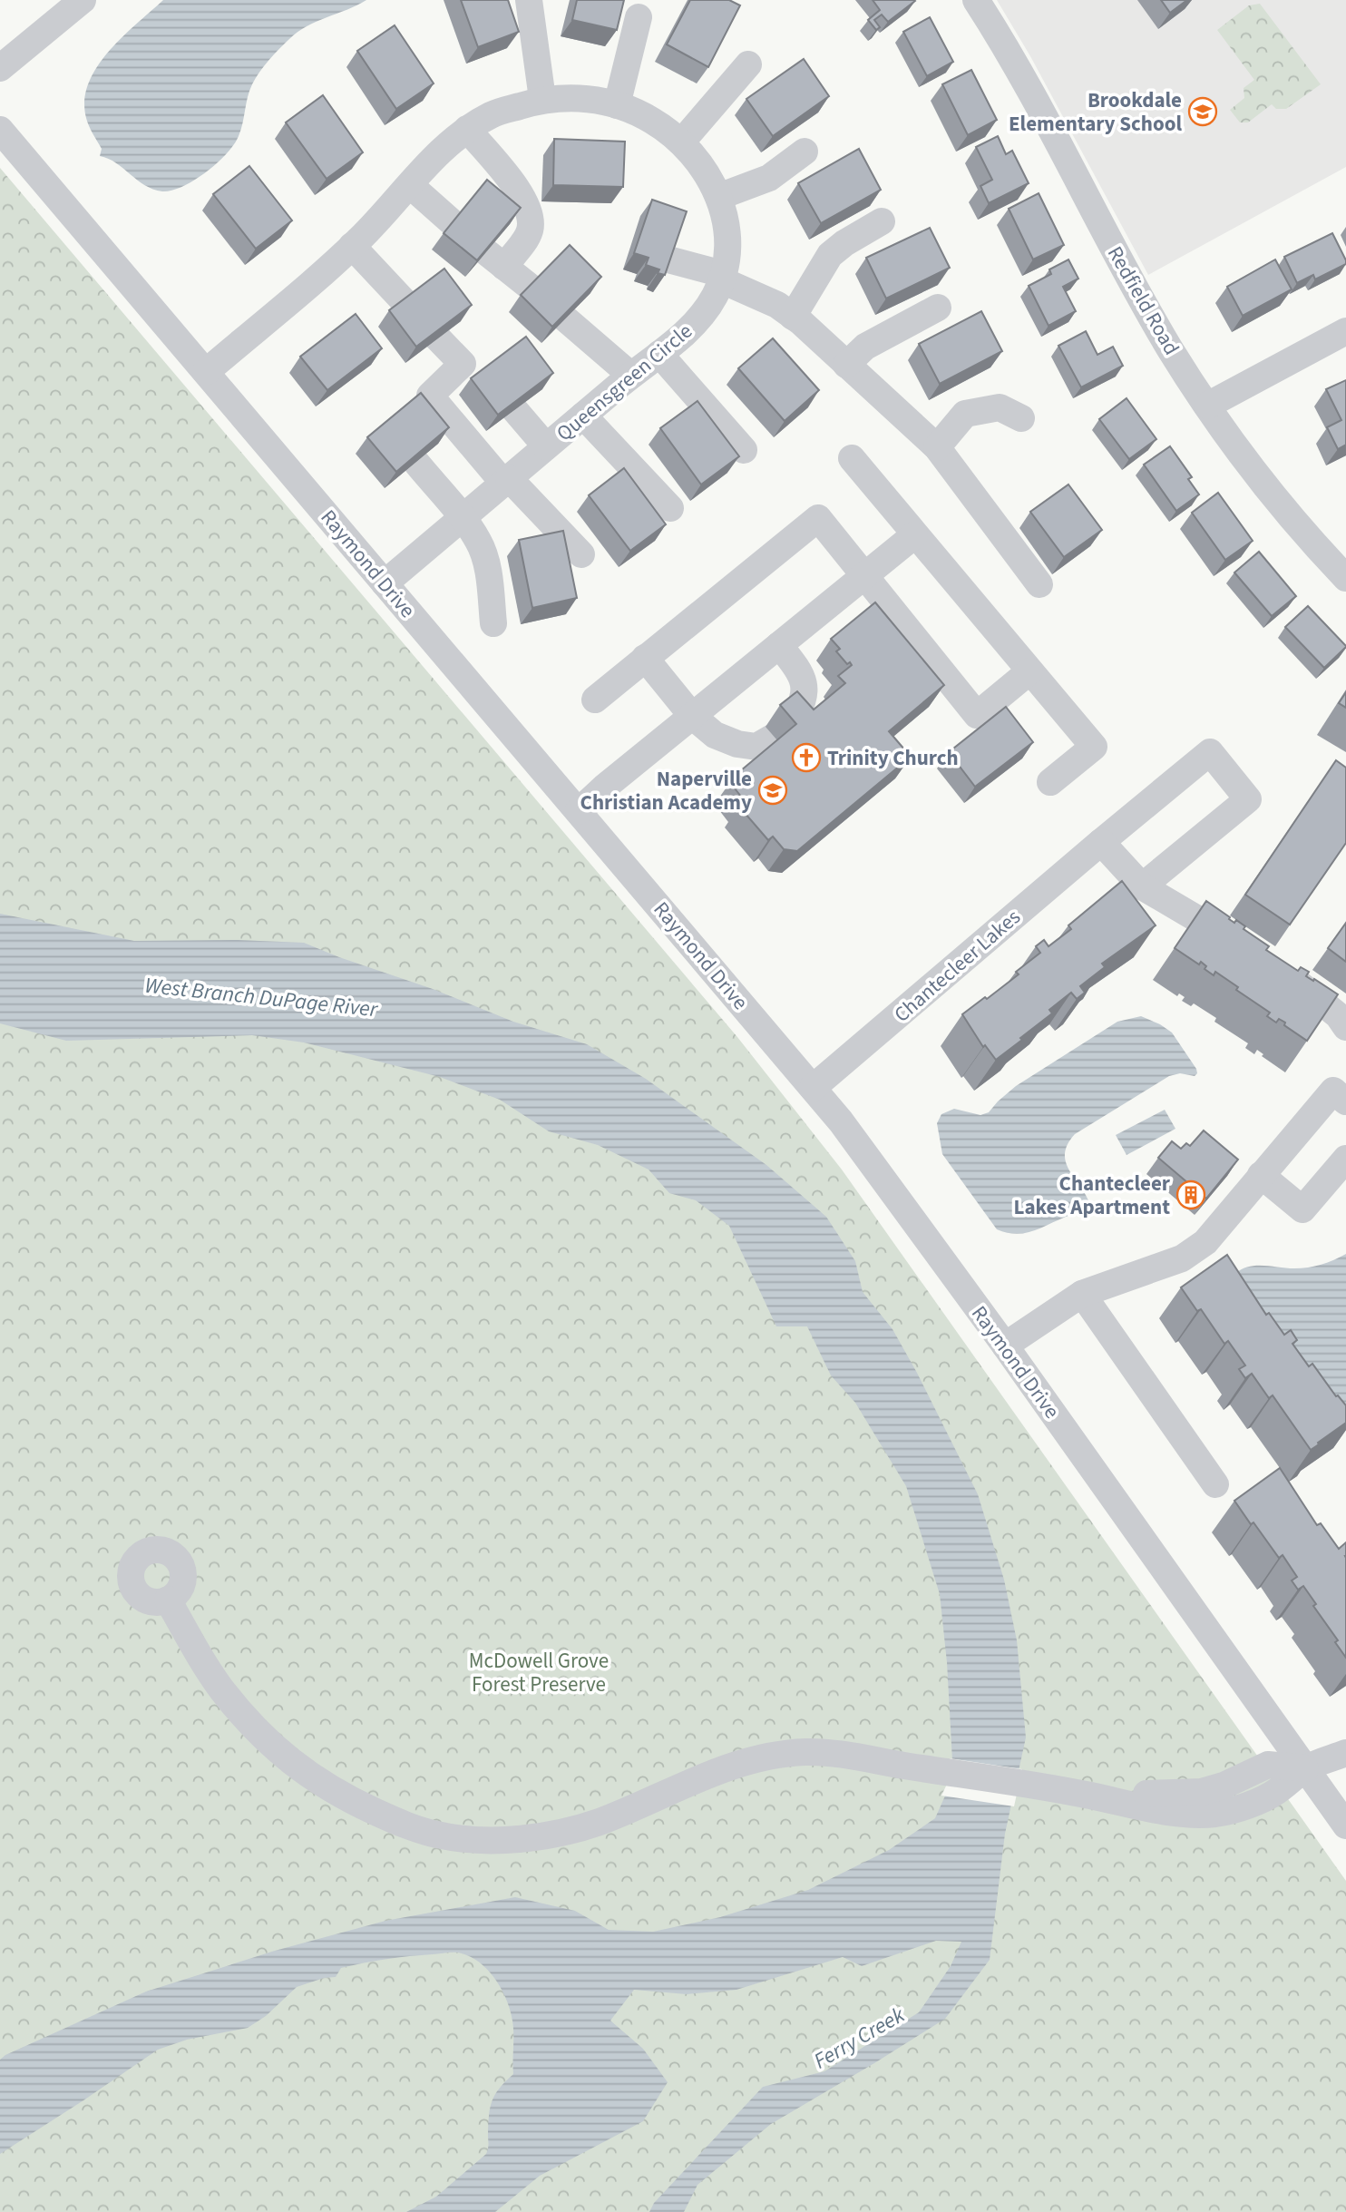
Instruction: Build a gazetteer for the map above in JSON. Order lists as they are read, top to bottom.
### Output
{
  "streets": {
    "street": [
      "Redfield Road",
      "Queensgreen Circle",
      "Raymond Drive",
      "Chantecleer Lakes"
    ]
  },
  "crossings": [
    ["Queensgreen Circle", "Raymond Drive"],
    ["Raymond Drive", "Chantecleer Lakes"]
  ],
  "water": ["West Branch DuPage River", "Ferry Creek"],
  "parks": ["McDowell Grove Forest Preserve"],
  "places": {
    "school or university": ["Brookdale Elementary School", "Naperville Christian Academy"],
    "church": ["Trinity Church"],
    "building": ["Chantecleer Lakes Apartment"]
  }
}
